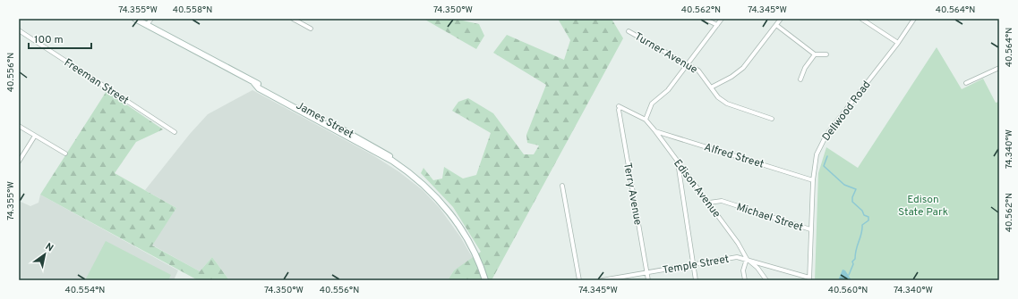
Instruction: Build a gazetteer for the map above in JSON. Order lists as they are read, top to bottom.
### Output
{
  "streets": {
    "street": [
      "Turner Avenue",
      "Freeman Street",
      "Dellwood Road",
      "James Street",
      "Alfred Street",
      "Edison Avenue",
      "Terry Avenue",
      "Michael Street",
      "Temple Street"
    ]
  },
  "crossings": [
    ["Dellwood Road", "Alfred Street"],
    ["Dellwood Road", "Michael Street"],
    ["Dellwood Road", "Temple Street"],
    ["Alfred Street", "Edison Avenue"],
    ["Edison Avenue", "Terry Avenue"],
    ["Edison Avenue", "Michael Street"],
    ["Edison Avenue", "Temple Street"],
    ["Terry Avenue", "Temple Street"]
  ],
  "parks": ["Edison State Park"],
  "scale_bar": "100 m",
  "north": "top right",
  "coordinates": [
    "74.355°W",
    "40.558°N",
    "74.350°W",
    "40.562°N",
    "74.345°W",
    "40.564°N",
    "40.556°N",
    "74.340°W",
    "40.554°N",
    "40.560°N"
  ]
}
